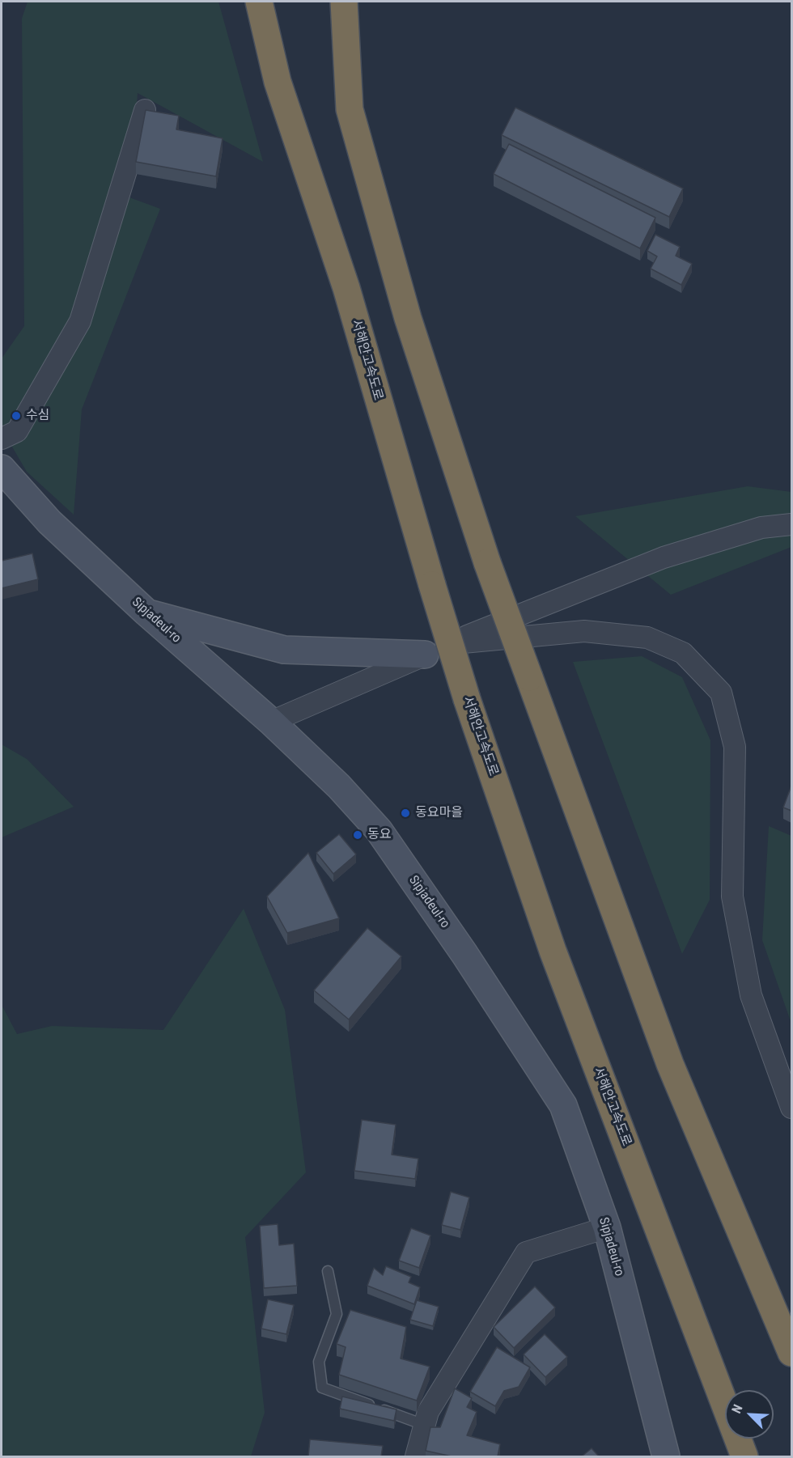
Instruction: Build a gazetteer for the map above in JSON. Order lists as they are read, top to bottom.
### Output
{
  "streets": {
    "highway": ["서해안고속도로"],
    "main road": ["Sipjadeul-ro"]
  },
  "places": ["수심", "동요마을", "동요"],
  "north": "top left"
}
